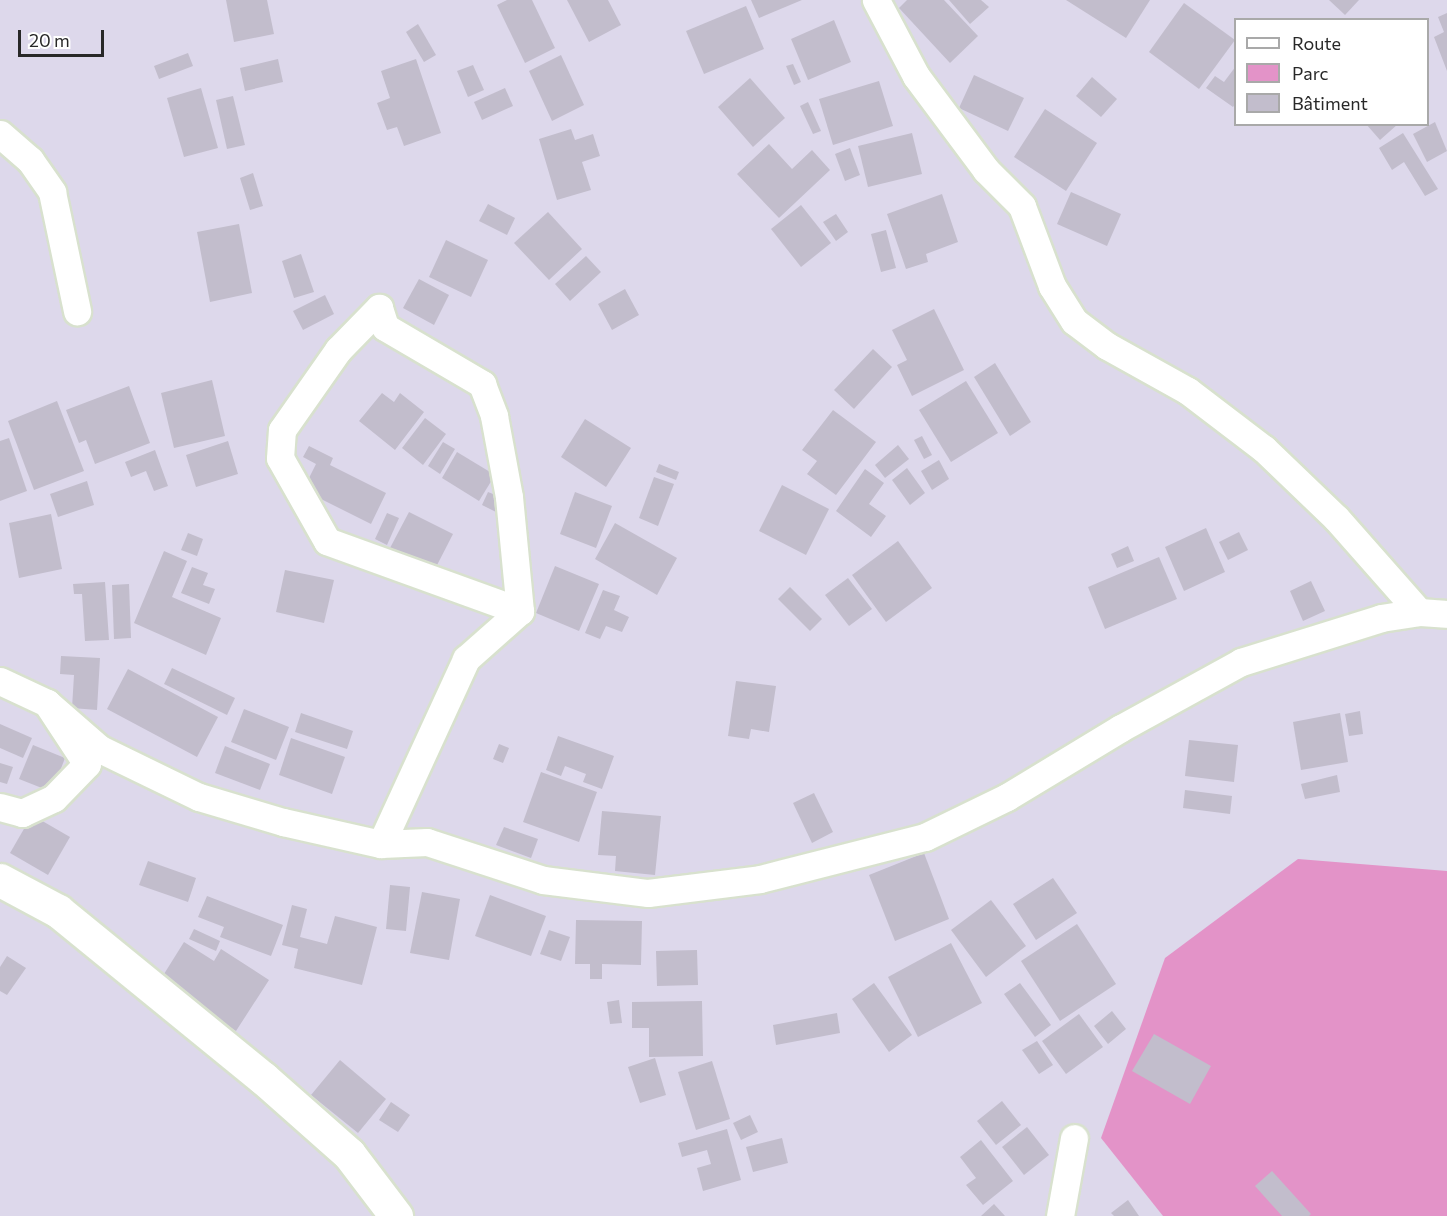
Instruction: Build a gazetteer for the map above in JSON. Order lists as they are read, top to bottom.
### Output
{
  "legend": ["Route", "Parc", "Bâtiment"],
  "scale_bar": "20 m"
}
